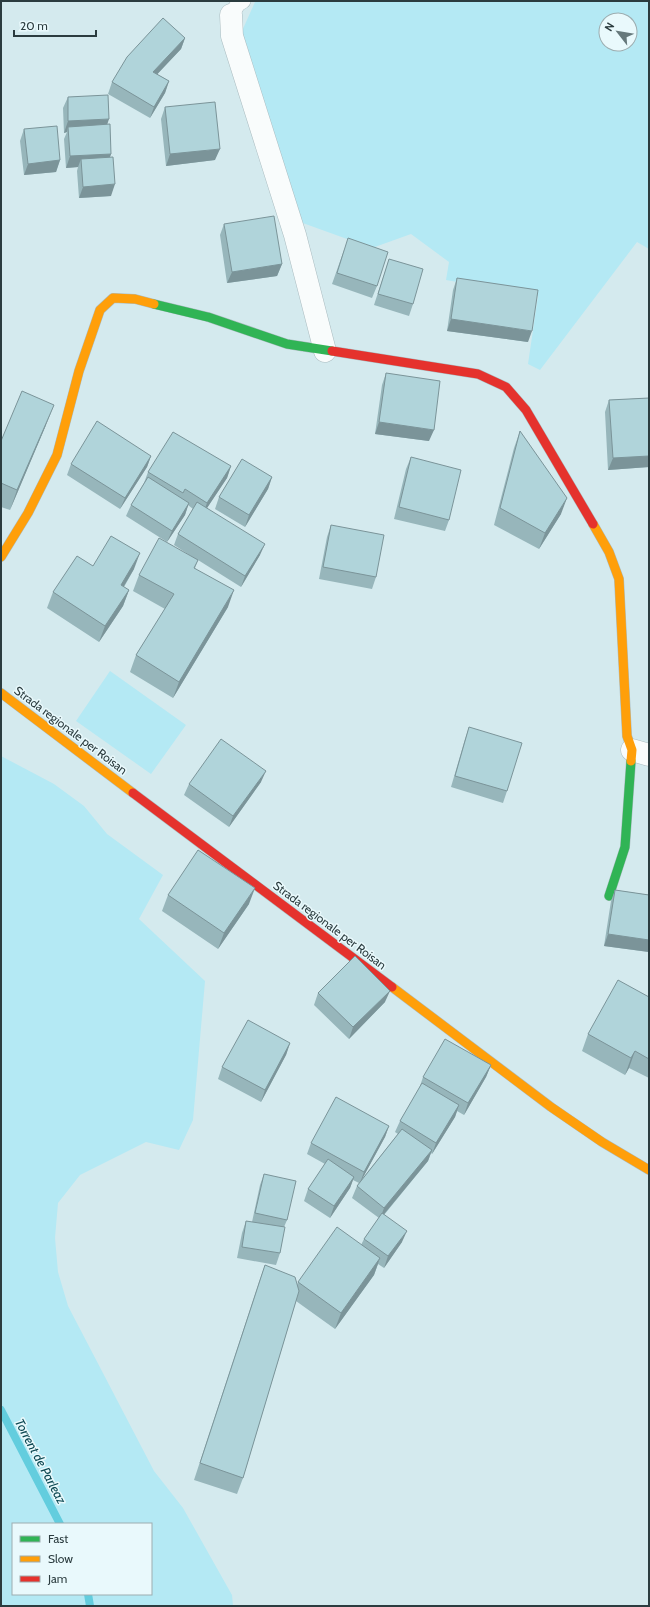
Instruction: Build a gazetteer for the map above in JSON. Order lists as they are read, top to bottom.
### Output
{
  "streets": {
    "street": ["Strada regionale per Roisan"]
  },
  "water": ["Torrent de Parleaz"],
  "legend": ["Fast", "Slow", "Jam"],
  "scale_bar": "20 m",
  "north": "top left"
}
